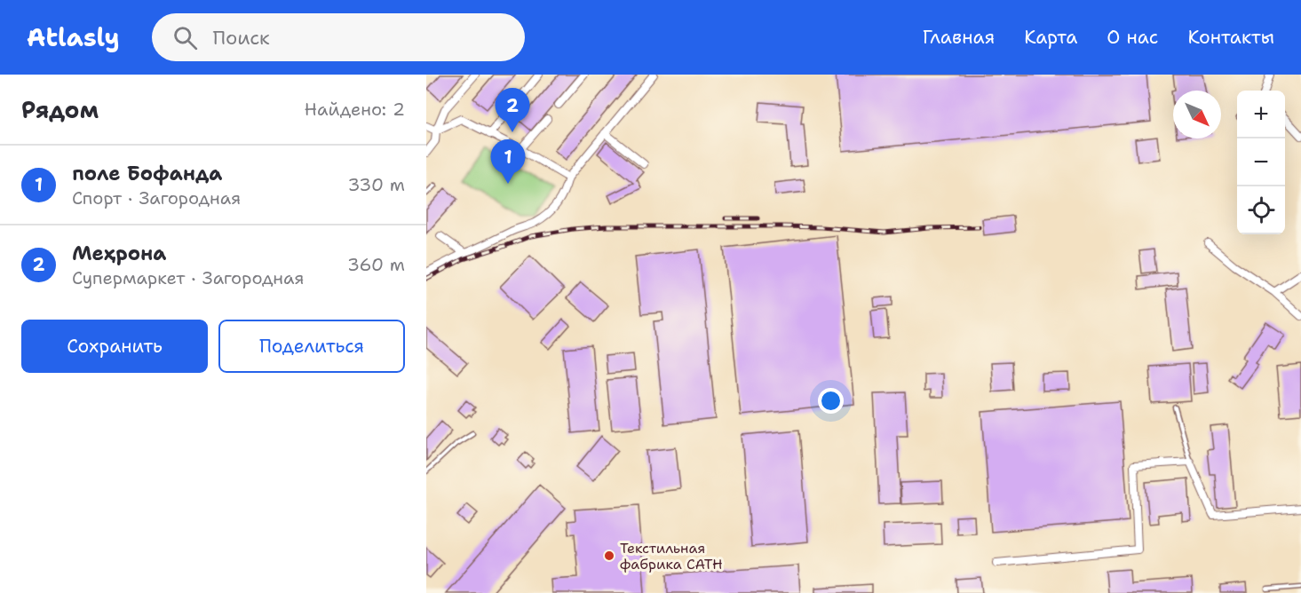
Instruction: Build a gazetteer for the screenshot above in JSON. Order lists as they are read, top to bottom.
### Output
{
  "places": ["Текстильная фабрика САТН"],
  "north": "bottom right",
  "page": {
    "header": "Atlasly",
    "search": "Поиск",
    "nav": [
      "Главная",
      "Карта",
      "О нас",
      "Контакты"
    ],
    "heading": ["Рядом", "Найдено: 2"],
    "pins": ["2", "1"],
    "map_buttons": ["+", "−"],
    "list": [
      {
        "mark": "1",
        "name": "поле Бофанда",
        "note": "Спорт · Загородная",
        "value": "330 m"
      },
      {
        "mark": "2",
        "name": "Меҳрона",
        "note": "Супермаркет · Загородная",
        "value": "360 m"
      }
    ],
    "buttons": ["Сохранить", "Поделиться"]
  }
}
